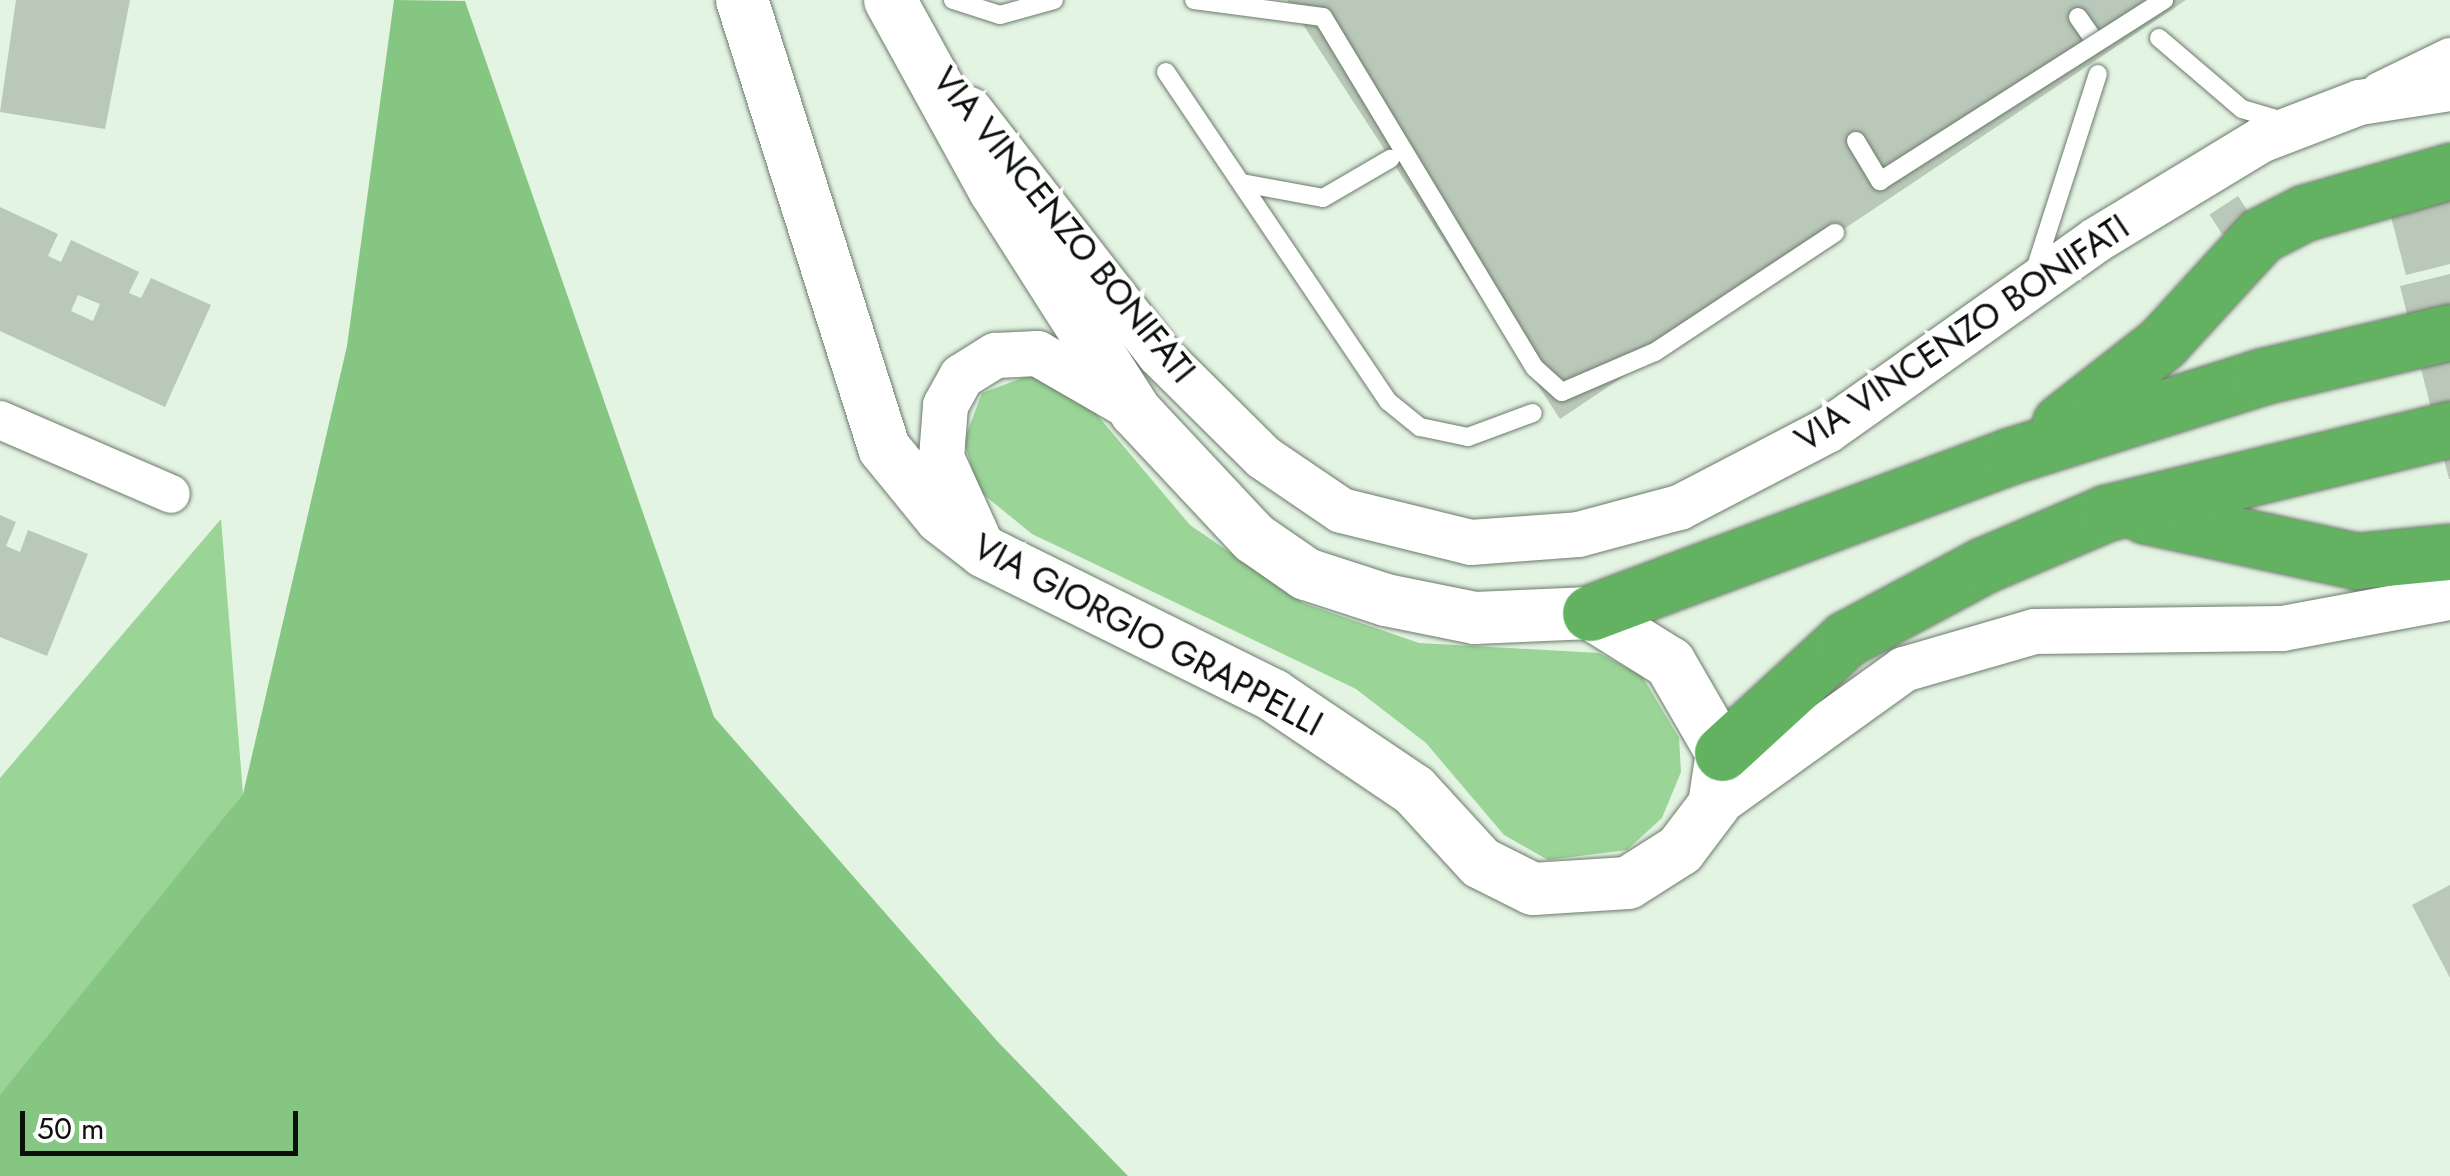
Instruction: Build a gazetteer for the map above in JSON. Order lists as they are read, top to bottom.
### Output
{
  "streets": {
    "main road": ["VIA GIORGIO GRAPPELLI"],
    "street": ["VIA VINCENZO BONIFATI"]
  },
  "scale_bar": "50 m"
}
